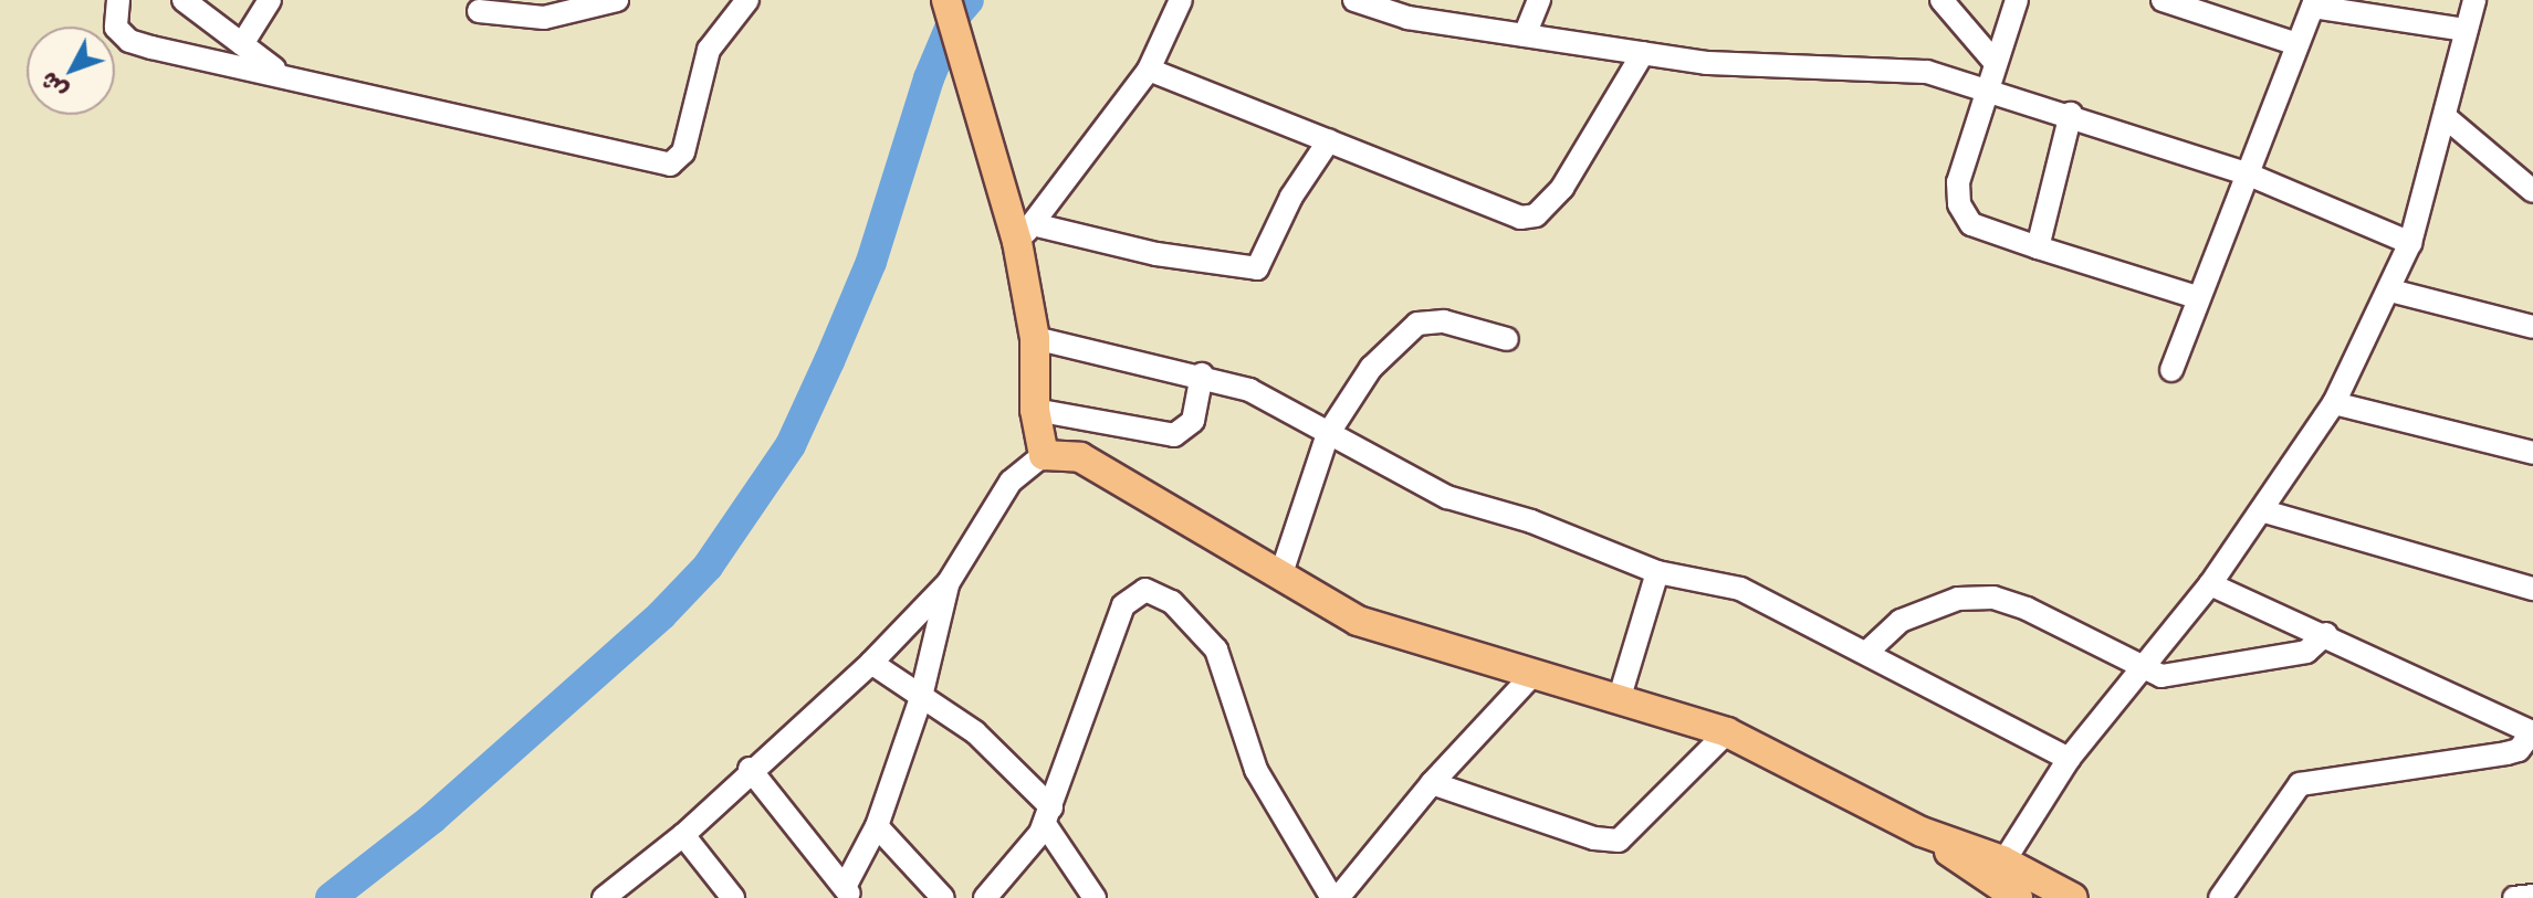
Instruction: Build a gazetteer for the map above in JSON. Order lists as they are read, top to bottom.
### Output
{
  "north": "bottom left"
}
